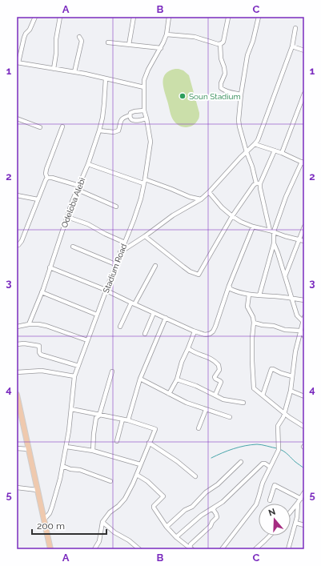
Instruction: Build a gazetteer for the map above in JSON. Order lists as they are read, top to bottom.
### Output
{
  "streets": {
    "street": ["Odeloba Alebi", "Stadium Road"]
  },
  "places": ["Soun Stadium"],
  "scale_bar": "200 m",
  "north": "top",
  "grid": {
    "columns": ["A", "B", "C"],
    "rows": [
      "1",
      "2",
      "3",
      "4",
      "5"
    ]
  }
}
